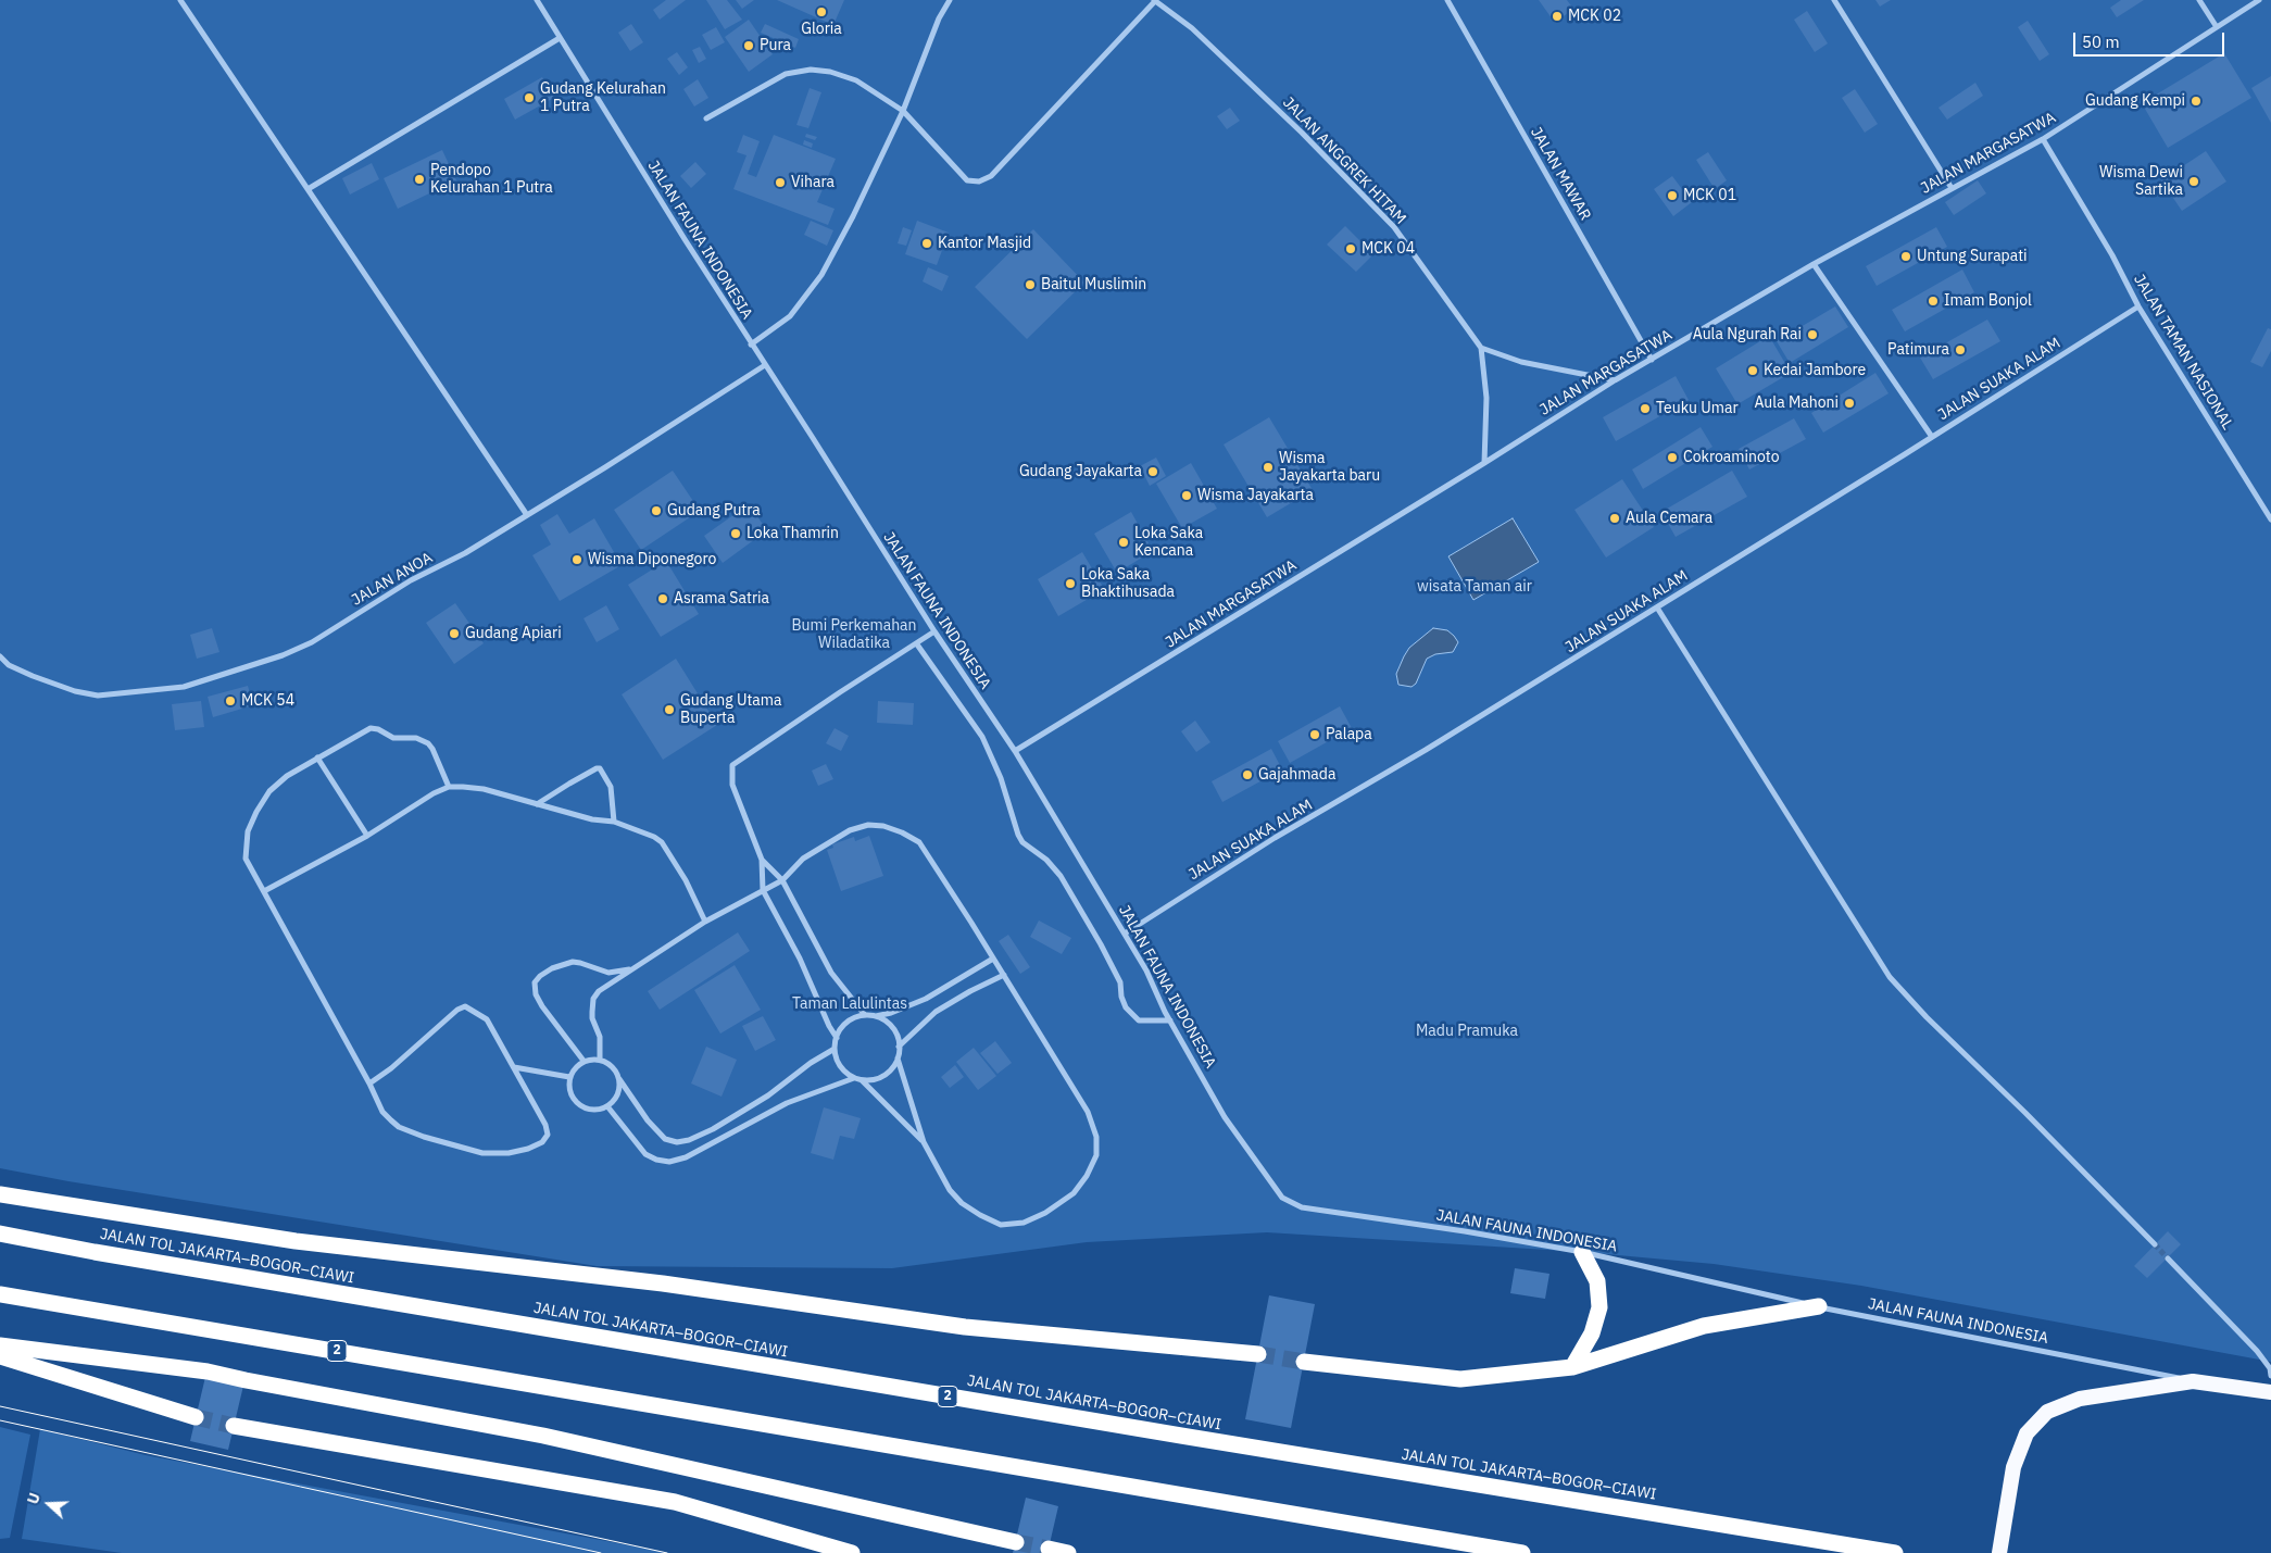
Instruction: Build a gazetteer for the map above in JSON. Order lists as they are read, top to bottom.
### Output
{
  "streets": {
    "highway": ["JALAN TOL JAKARTA–BOGOR–CIAWI", "2"],
    "street": [
      "JALAN MARGASATWA",
      "JALAN ANGGREK HITAM",
      "JALAN MAWAR",
      "JALAN FAUNA INDONESIA",
      "JALAN TAMAN NASIONAL",
      "JALAN SUAKA ALAM",
      "JALAN ANOA"
    ]
  },
  "crossings": [
    ["JALAN MARGASATWA", "JALAN ANGGREK HITAM"],
    ["JALAN MARGASATWA", "JALAN MAWAR"],
    ["JALAN MARGASATWA", "JALAN FAUNA INDONESIA"],
    ["JALAN MARGASATWA", "JALAN TAMAN NASIONAL"],
    ["JALAN FAUNA INDONESIA", "JALAN SUAKA ALAM"],
    ["JALAN FAUNA INDONESIA", "JALAN ANOA"],
    ["JALAN TAMAN NASIONAL", "JALAN SUAKA ALAM"]
  ],
  "parks": [
    "wisata Taman air",
    "Bumi Perkemahan Wiladatika",
    "Taman Lalulintas",
    "Madu Pramuka"
  ],
  "places": [
    "Gloria",
    "MCK 02",
    "Pura",
    "Gudang Kelurahan 1 Putra",
    "Gudang Kempi",
    "Pendopo Kelurahan 1 Putra",
    "Wisma Dewi Sartika",
    "Vihara",
    "MCK 01",
    "Kantor Masjid",
    "MCK 04",
    "Untung Surapati",
    "Baitul Muslimin",
    "Imam Bonjol",
    "Aula Ngurah Rai",
    "Patimura",
    "Kedai Jambore",
    "Aula Mahoni",
    "Teuku Umar",
    "Cokroaminoto",
    "Wisma Jayakarta baru",
    "Gudang Jayakarta",
    "Wisma Jayakarta",
    "Gudang Putra",
    "Aula Cemara",
    "Loka Thamrin",
    "Loka Saka Kencana",
    "Wisma Diponegoro",
    "Loka Saka Bhaktihusada",
    "Asrama Satria",
    "Gudang Apiari",
    "MCK 54",
    "Gudang Utama Buperta",
    "Palapa",
    "Gajahmada"
  ],
  "scale_bar": "50 m",
  "north": "left"
}
